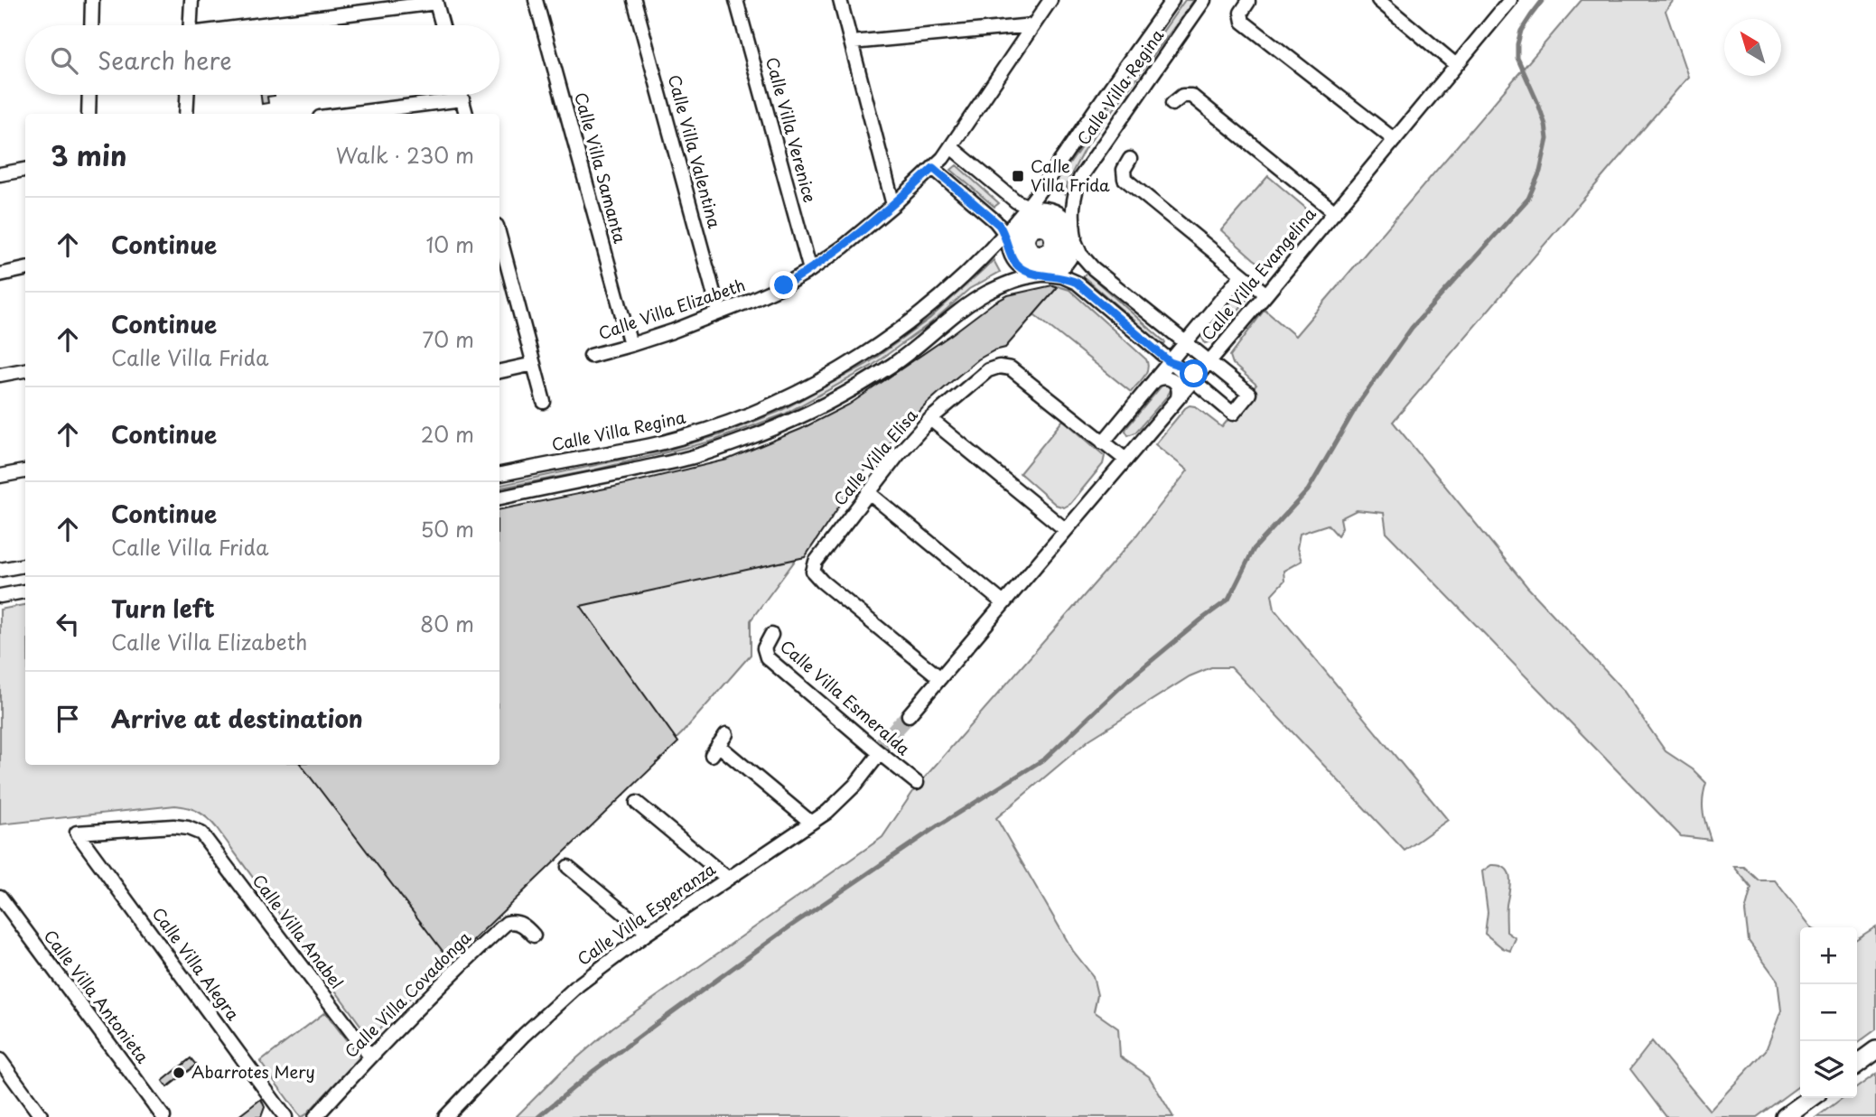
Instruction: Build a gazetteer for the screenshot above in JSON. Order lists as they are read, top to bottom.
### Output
{
  "streets": {
    "street": [
      "Calle Villa Regina",
      "Calle Villa Verenice",
      "Calle Villa Valentina",
      "Calle Villa Samanta",
      "Calle Villa Evangelina",
      "Calle Villa Elizabeth",
      "Calle Villa Elisa",
      "Calle Villa Esmeralda",
      "Calle Villa Esperanza",
      "Calle Villa Anabel",
      "Calle Villa Alegra",
      "Calle Villa Covadonga",
      "Calle Villa Antonieta"
    ]
  },
  "crossings": [
    ["Calle Villa Verenice", "Calle Villa Elizabeth"],
    ["Calle Villa Valentina", "Calle Villa Elizabeth"],
    ["Calle Villa Samanta", "Calle Villa Elizabeth"],
    ["Calle Villa Evangelina", "Calle Villa Elisa"],
    ["Calle Villa Esmeralda", "Calle Villa Esperanza"],
    ["Calle Villa Anabel", "Calle Villa Alegra"],
    ["Calle Villa Anabel", "Calle Villa Covadonga"]
  ],
  "places": {
    "transit": ["Calle Villa Frida"],
    "other": ["Abarrotes Mery"]
  },
  "north": "top left",
  "page": {
    "search": "Search here",
    "heading": ["3 min", "Walk · 230 m"],
    "list": [
      ["Continue", "10 m"],
      ["Continue", "Calle Villa Frida", "70 m"],
      ["Continue", "20 m"],
      ["Continue", "Calle Villa Frida", "50 m"],
      ["Turn left", "Calle Villa Elizabeth", "80 m"],
      "Arrive at destination"
    ],
    "map_buttons": ["+", "−"]
  }
}
